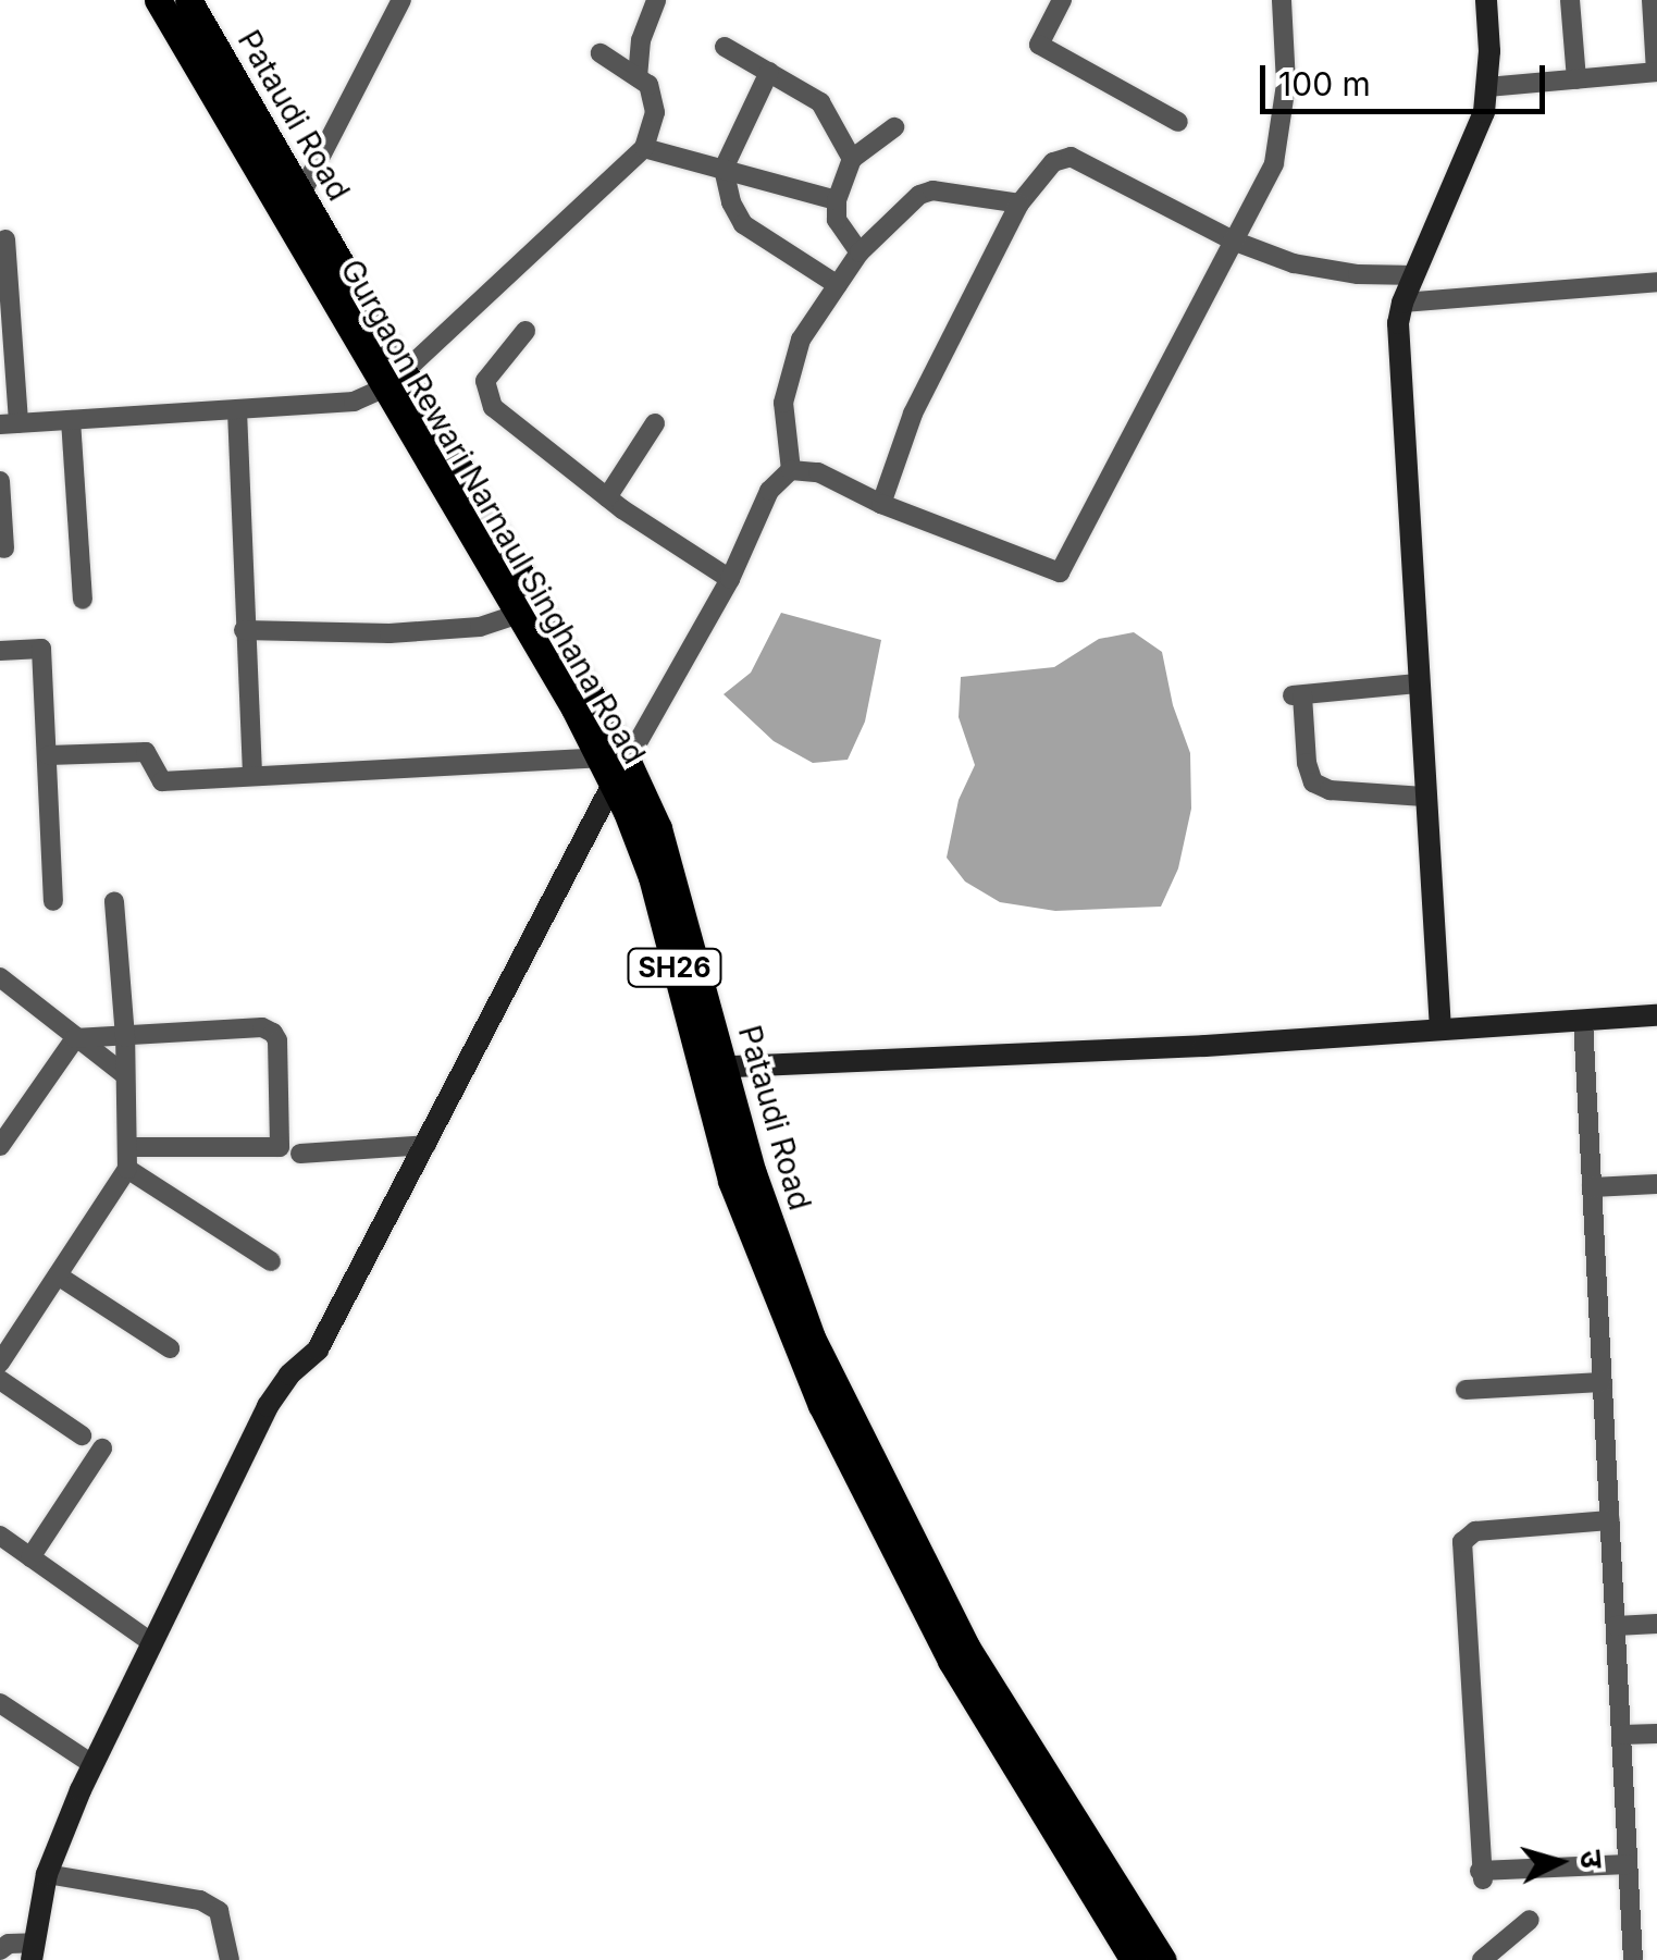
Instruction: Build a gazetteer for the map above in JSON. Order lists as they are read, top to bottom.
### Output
{
  "streets": {
    "main road": ["Pataudi Road", "Gurgaon Rewari Narnaul Singhana Road", "SH26"]
  },
  "crossings": [
    ["Pataudi Road", "Gurgaon Rewari Narnaul Singhana Road"],
    ["Gurgaon Rewari Narnaul Singhana Road", "SH26"]
  ],
  "scale_bar": "100 m",
  "north": "right"
}
